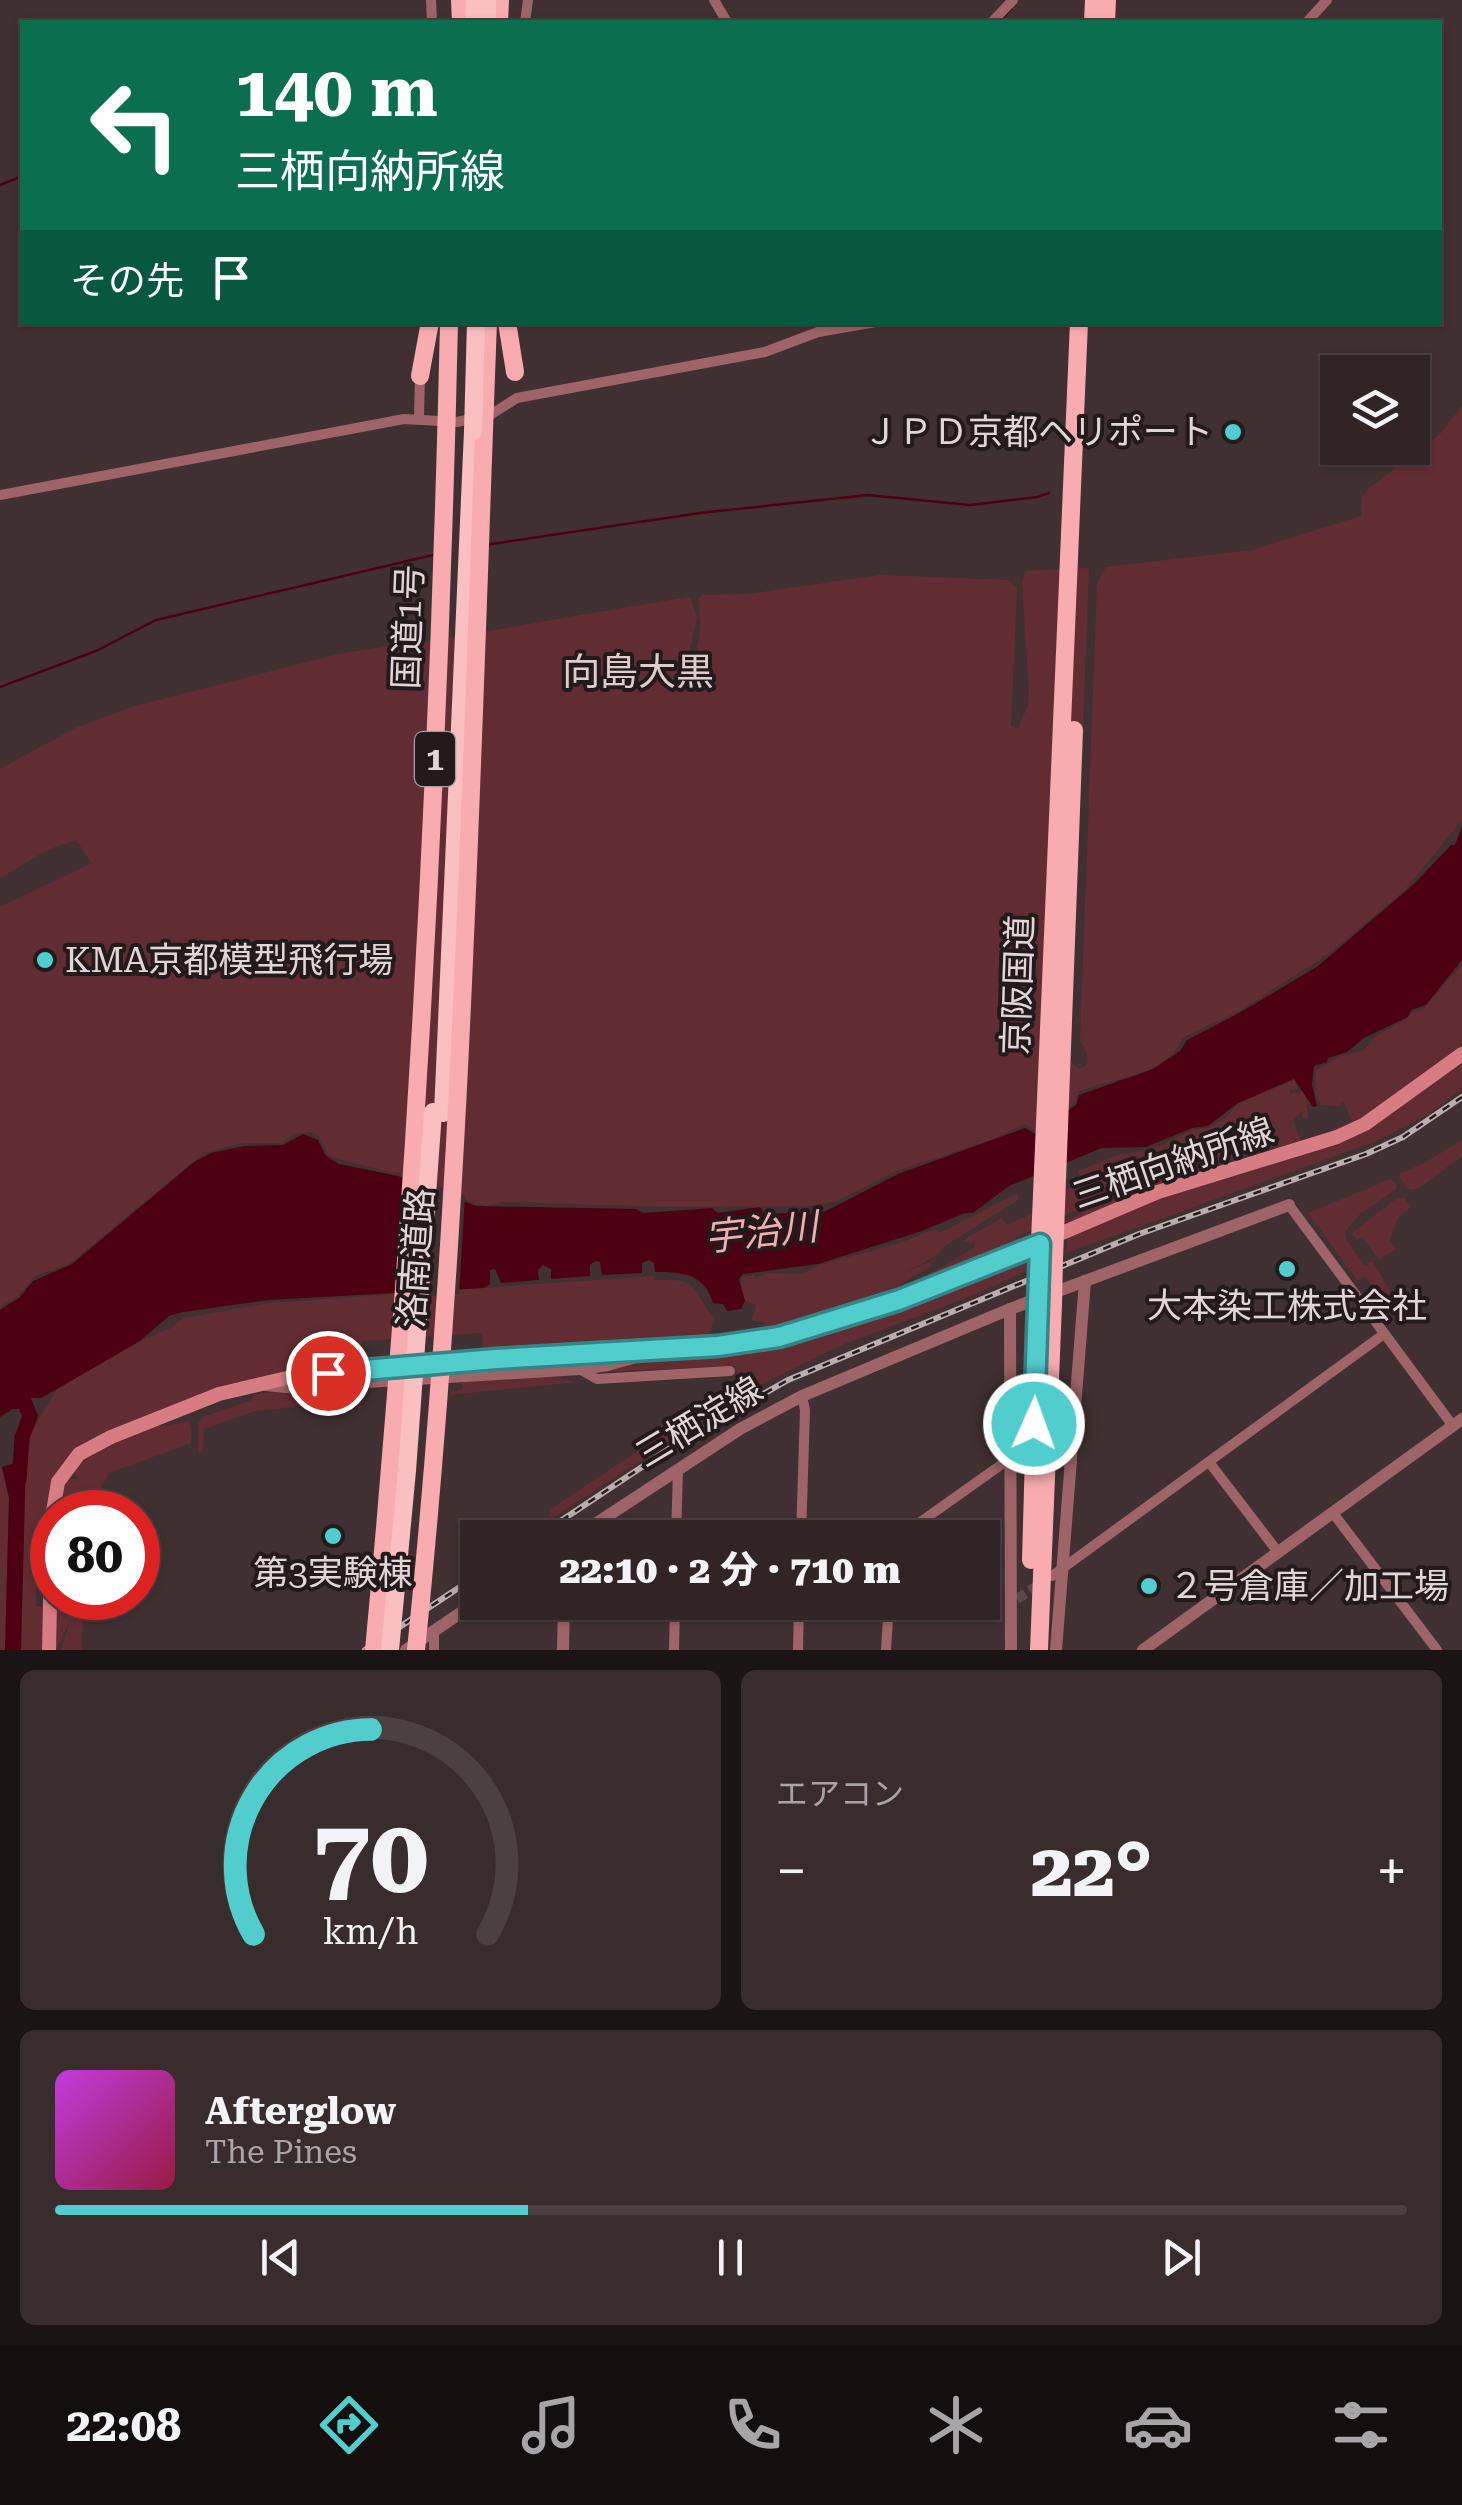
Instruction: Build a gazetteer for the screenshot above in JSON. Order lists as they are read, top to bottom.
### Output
{
  "streets": {
    "highway": [
      "国道1号",
      "1",
      "京阪国道",
      "洛南道路"
    ],
    "main road": ["三栖向納所線"],
    "street": ["三栖淀線"]
  },
  "crossings": [
    ["国道1号", "洛南道路"],
    ["京阪国道", "三栖向納所線"]
  ],
  "districts": ["向島大黒"],
  "water": ["宇治川"],
  "places": [
    "ＪＰＤ京都ヘリポート",
    "KMA京都模型飛行場",
    "大本染工株式会社",
    "第3実験棟",
    "２号倉庫／加工場"
  ],
  "page": {
    "turn": ["140 m", "三栖向納所線"],
    "then": "その先",
    "limit": "80",
    "trip": "22:10 · 2 分 · 710 m",
    "tile": "エアコン",
    "heat": ["−", "22°", "+"],
    "song": ["Afterglow", "The Pines"],
    "tabs": "22:08",
    "gauge": ["70", "km/h"]
  }
}
